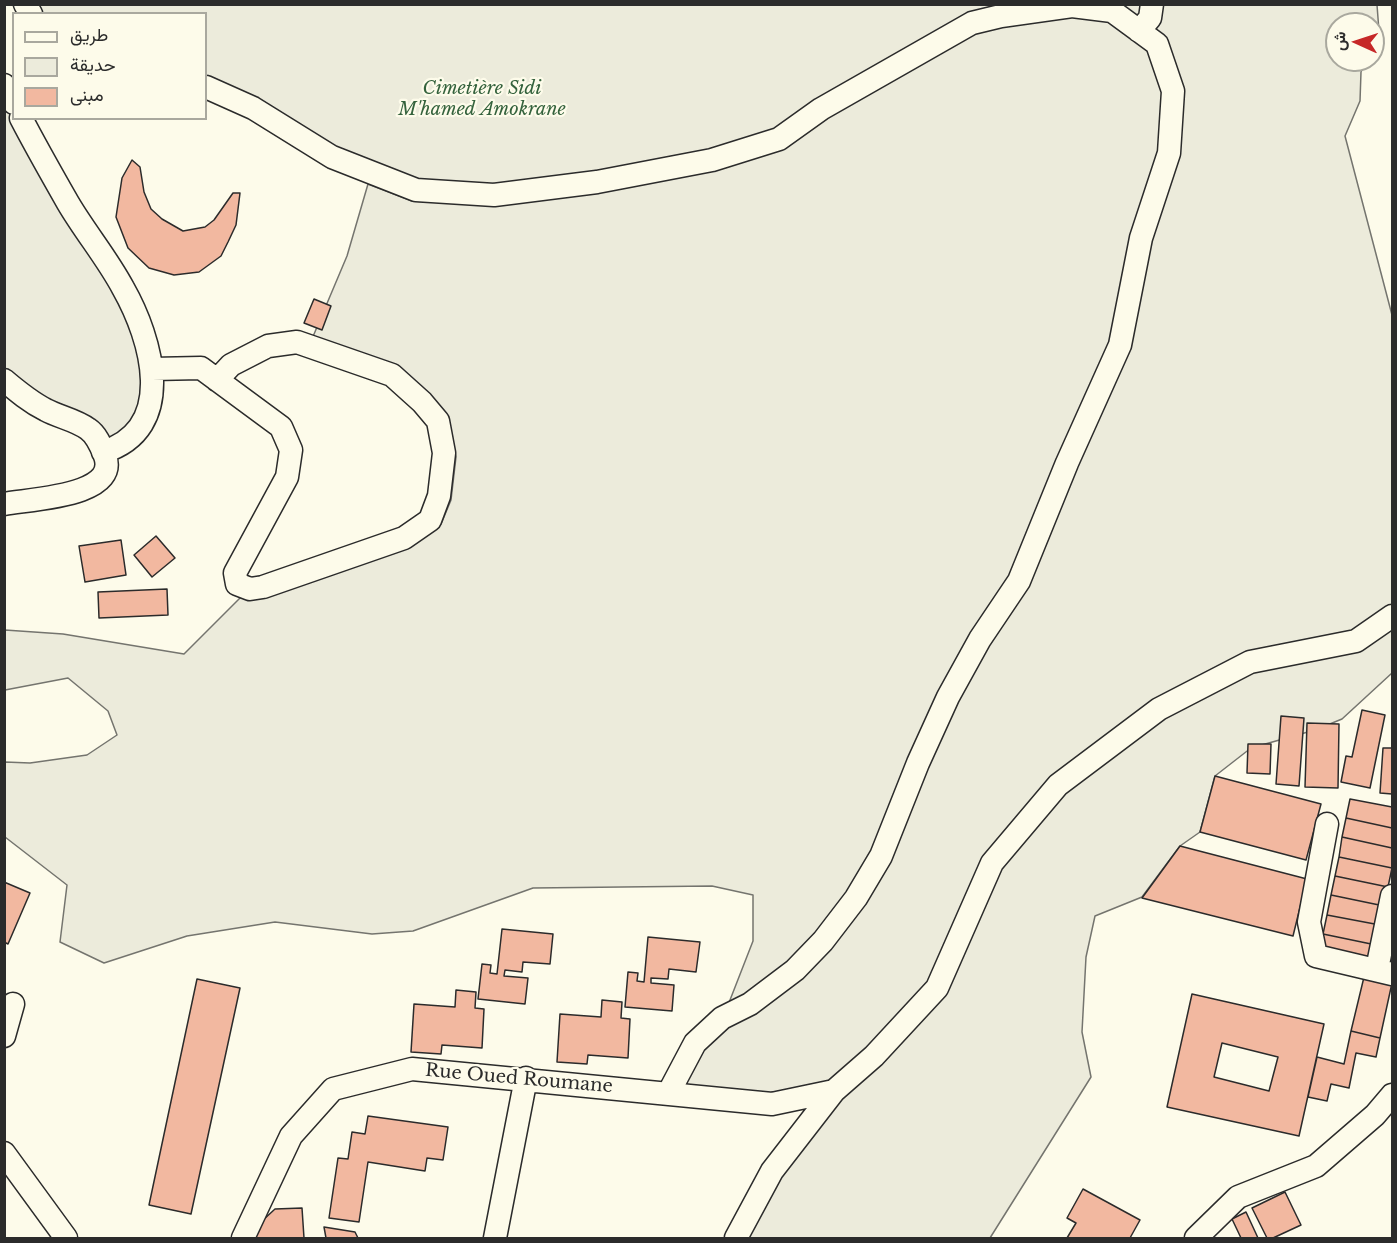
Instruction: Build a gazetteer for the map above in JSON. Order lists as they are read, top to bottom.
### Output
{
  "streets": {
    "street": ["Rue Oued Roumane"]
  },
  "parks": ["Cimetière Sidi M'hamed Amokrane"],
  "legend": ["طريق", "حديقة", "مبنى"],
  "north": "left"
}
